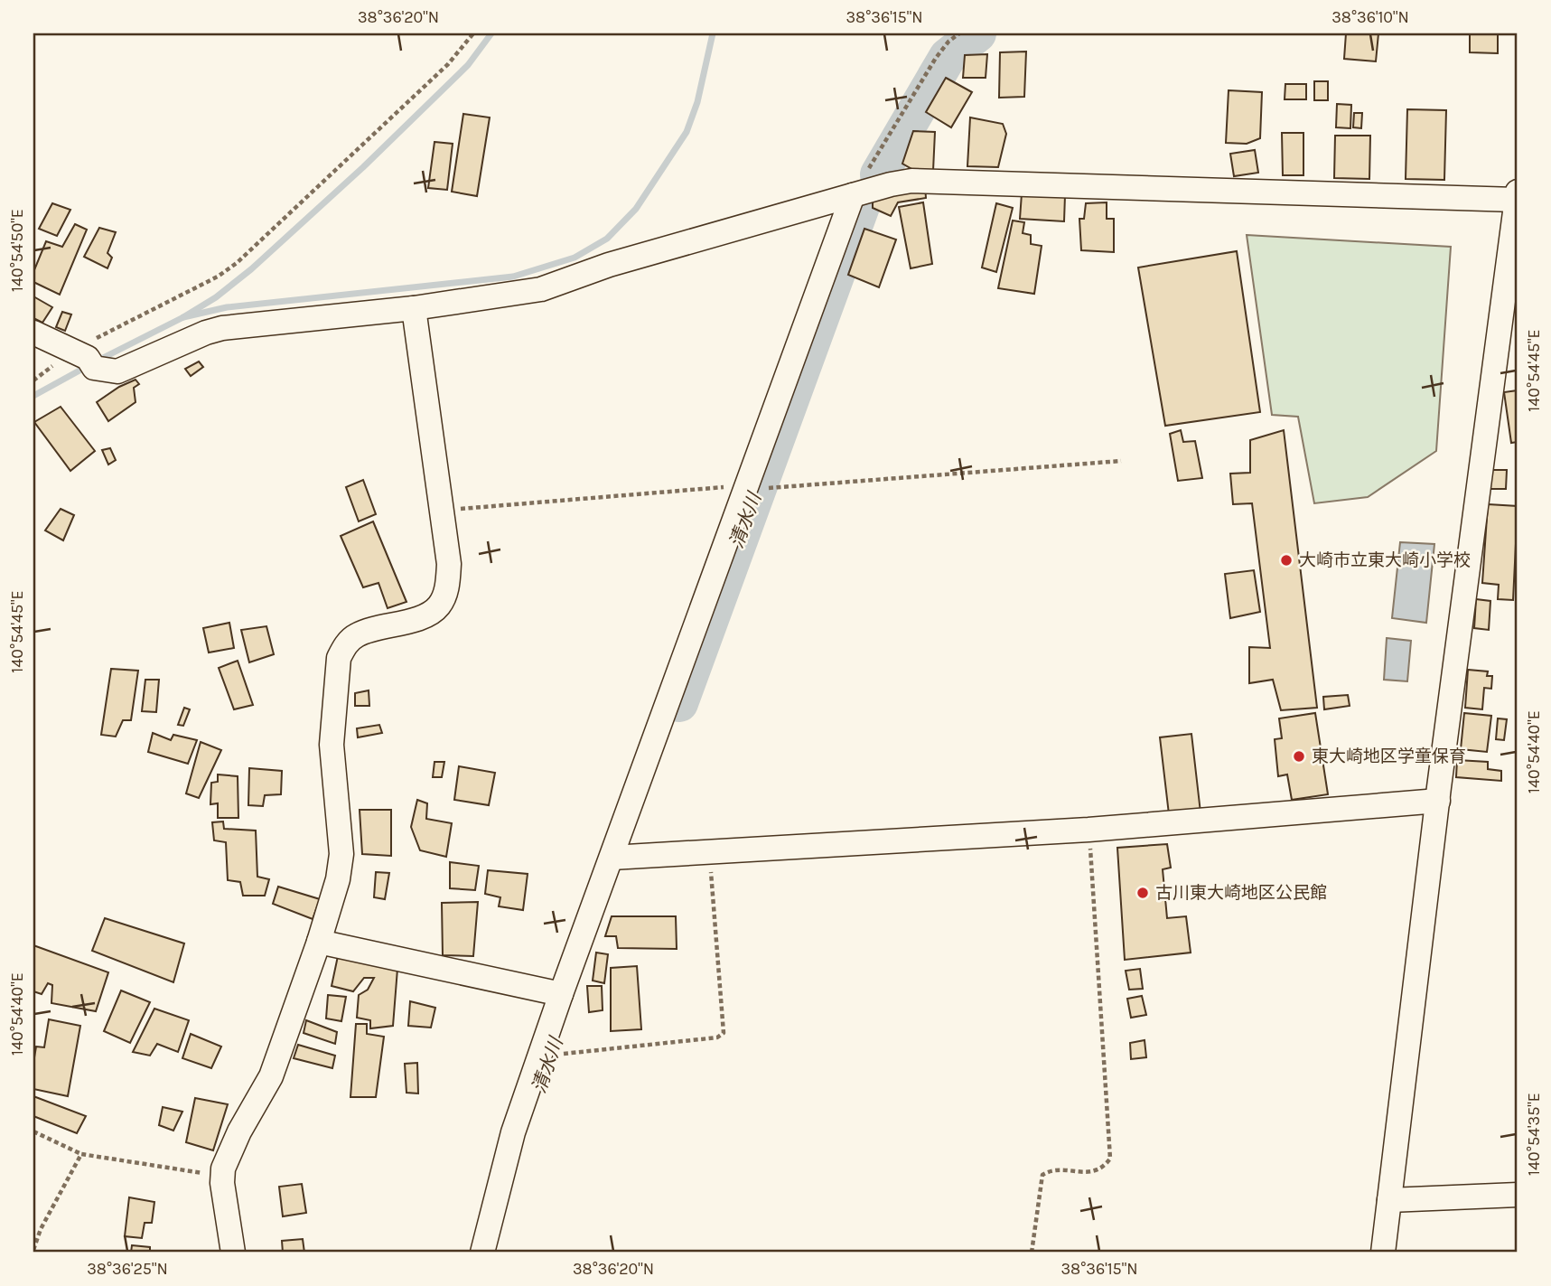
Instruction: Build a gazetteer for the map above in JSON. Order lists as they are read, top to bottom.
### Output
{
  "water": ["清水川"],
  "places": ["大崎市立東大崎小学校", "東大崎地区学童保育", "古川東大崎地区公民館"],
  "coordinates": [
    "38°36'20\"N",
    "38°36'15\"N",
    "38°36'10\"N",
    "140°54'50\"E",
    "140°54'45\"E",
    "140°54'40\"E",
    "140°54'35\"E",
    "38°36'25\"N"
  ]
}
